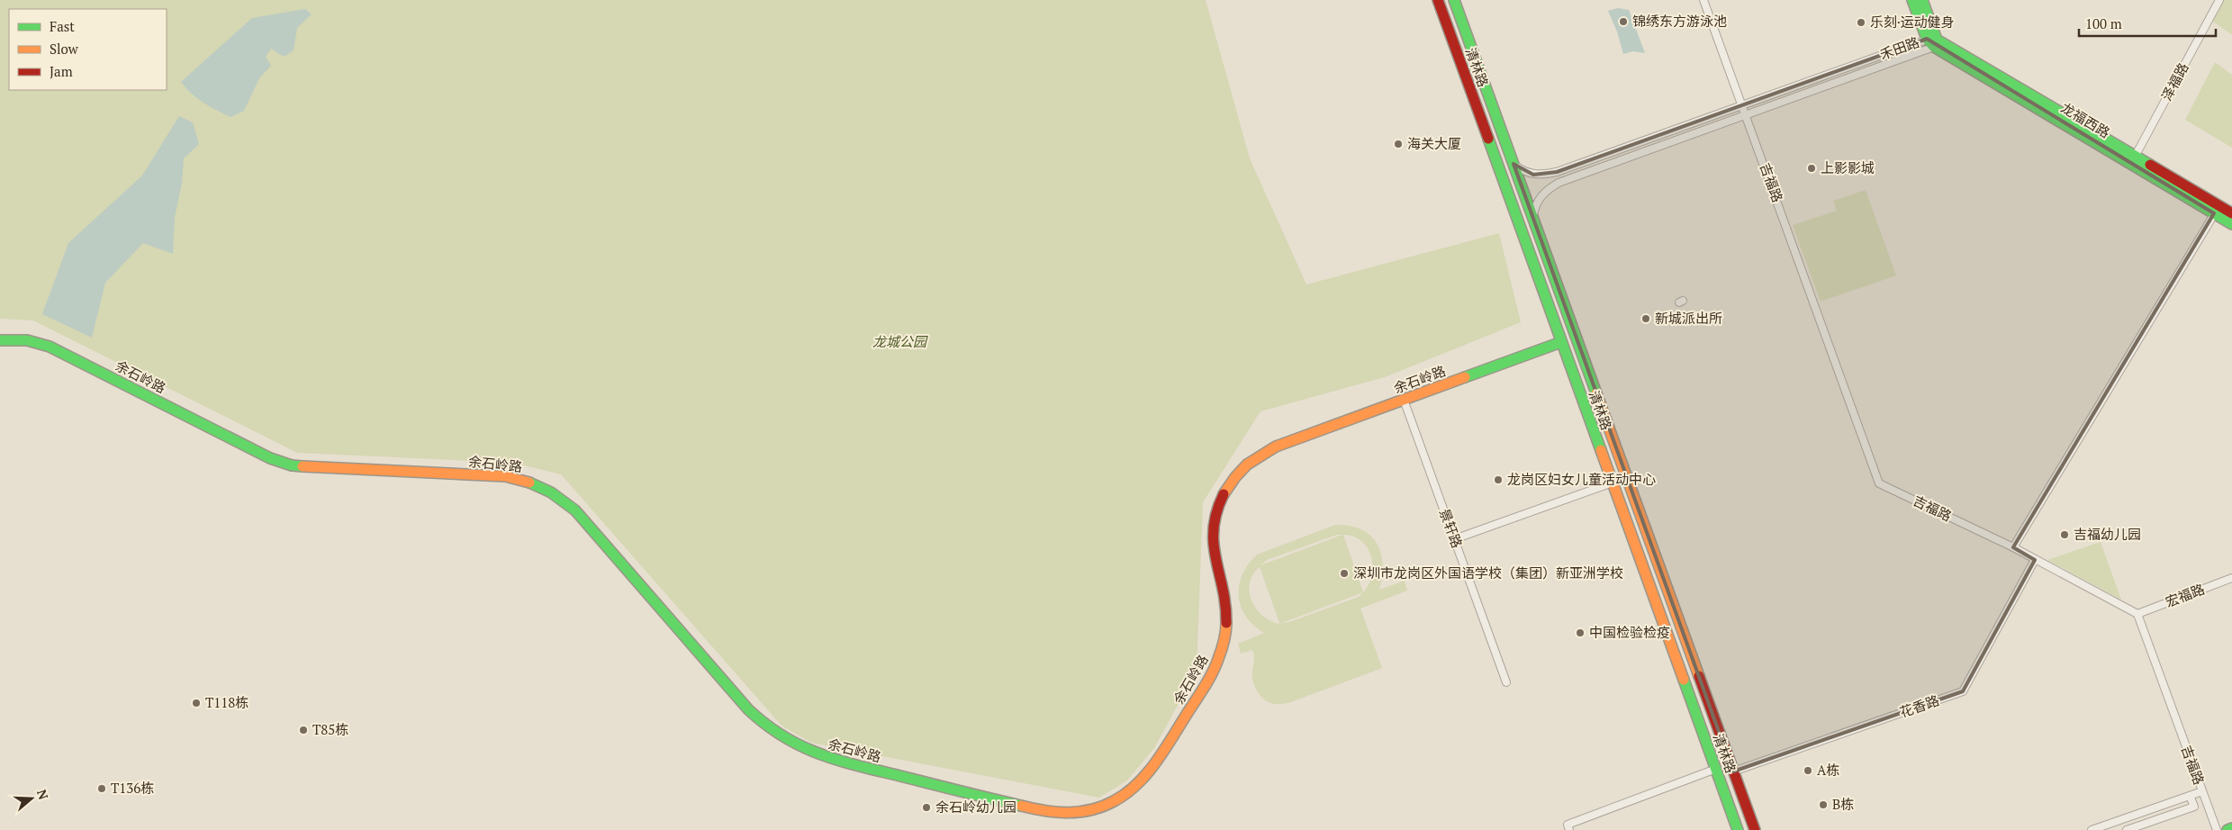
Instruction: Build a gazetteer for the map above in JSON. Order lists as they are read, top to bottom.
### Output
{
  "streets": {
    "street": [
      "禾田路",
      "清林路",
      "泽福路",
      "龙福西路",
      "吉福路",
      "余石岭路",
      "景轩路",
      "宏福路",
      "花香路"
    ]
  },
  "crossings": [
    ["禾田路", "清林路"],
    ["禾田路", "龙福西路"],
    ["禾田路", "吉福路"],
    ["清林路", "余石岭路"],
    ["清林路", "花香路"],
    ["泽福路", "龙福西路"],
    ["吉福路", "宏福路"],
    ["吉福路", "花香路"],
    ["余石岭路", "景轩路"]
  ],
  "parks": ["龙城公园"],
  "places": [
    "锦绣东方游泳池",
    "乐刻·运动健身",
    "海关大厦",
    "上影影城",
    "新城派出所",
    "龙岗区妇女儿童活动中心",
    "吉福幼儿园",
    "深圳市龙岗区外国语学校（集团）新亚洲学校",
    "中国检验检疫",
    "T118栋",
    "T85栋",
    "A栋",
    "T136栋",
    "B栋",
    "余石岭幼儿园"
  ],
  "legend": ["Fast", "Slow", "Jam"],
  "scale_bar": "100 m",
  "north": "right"
}
